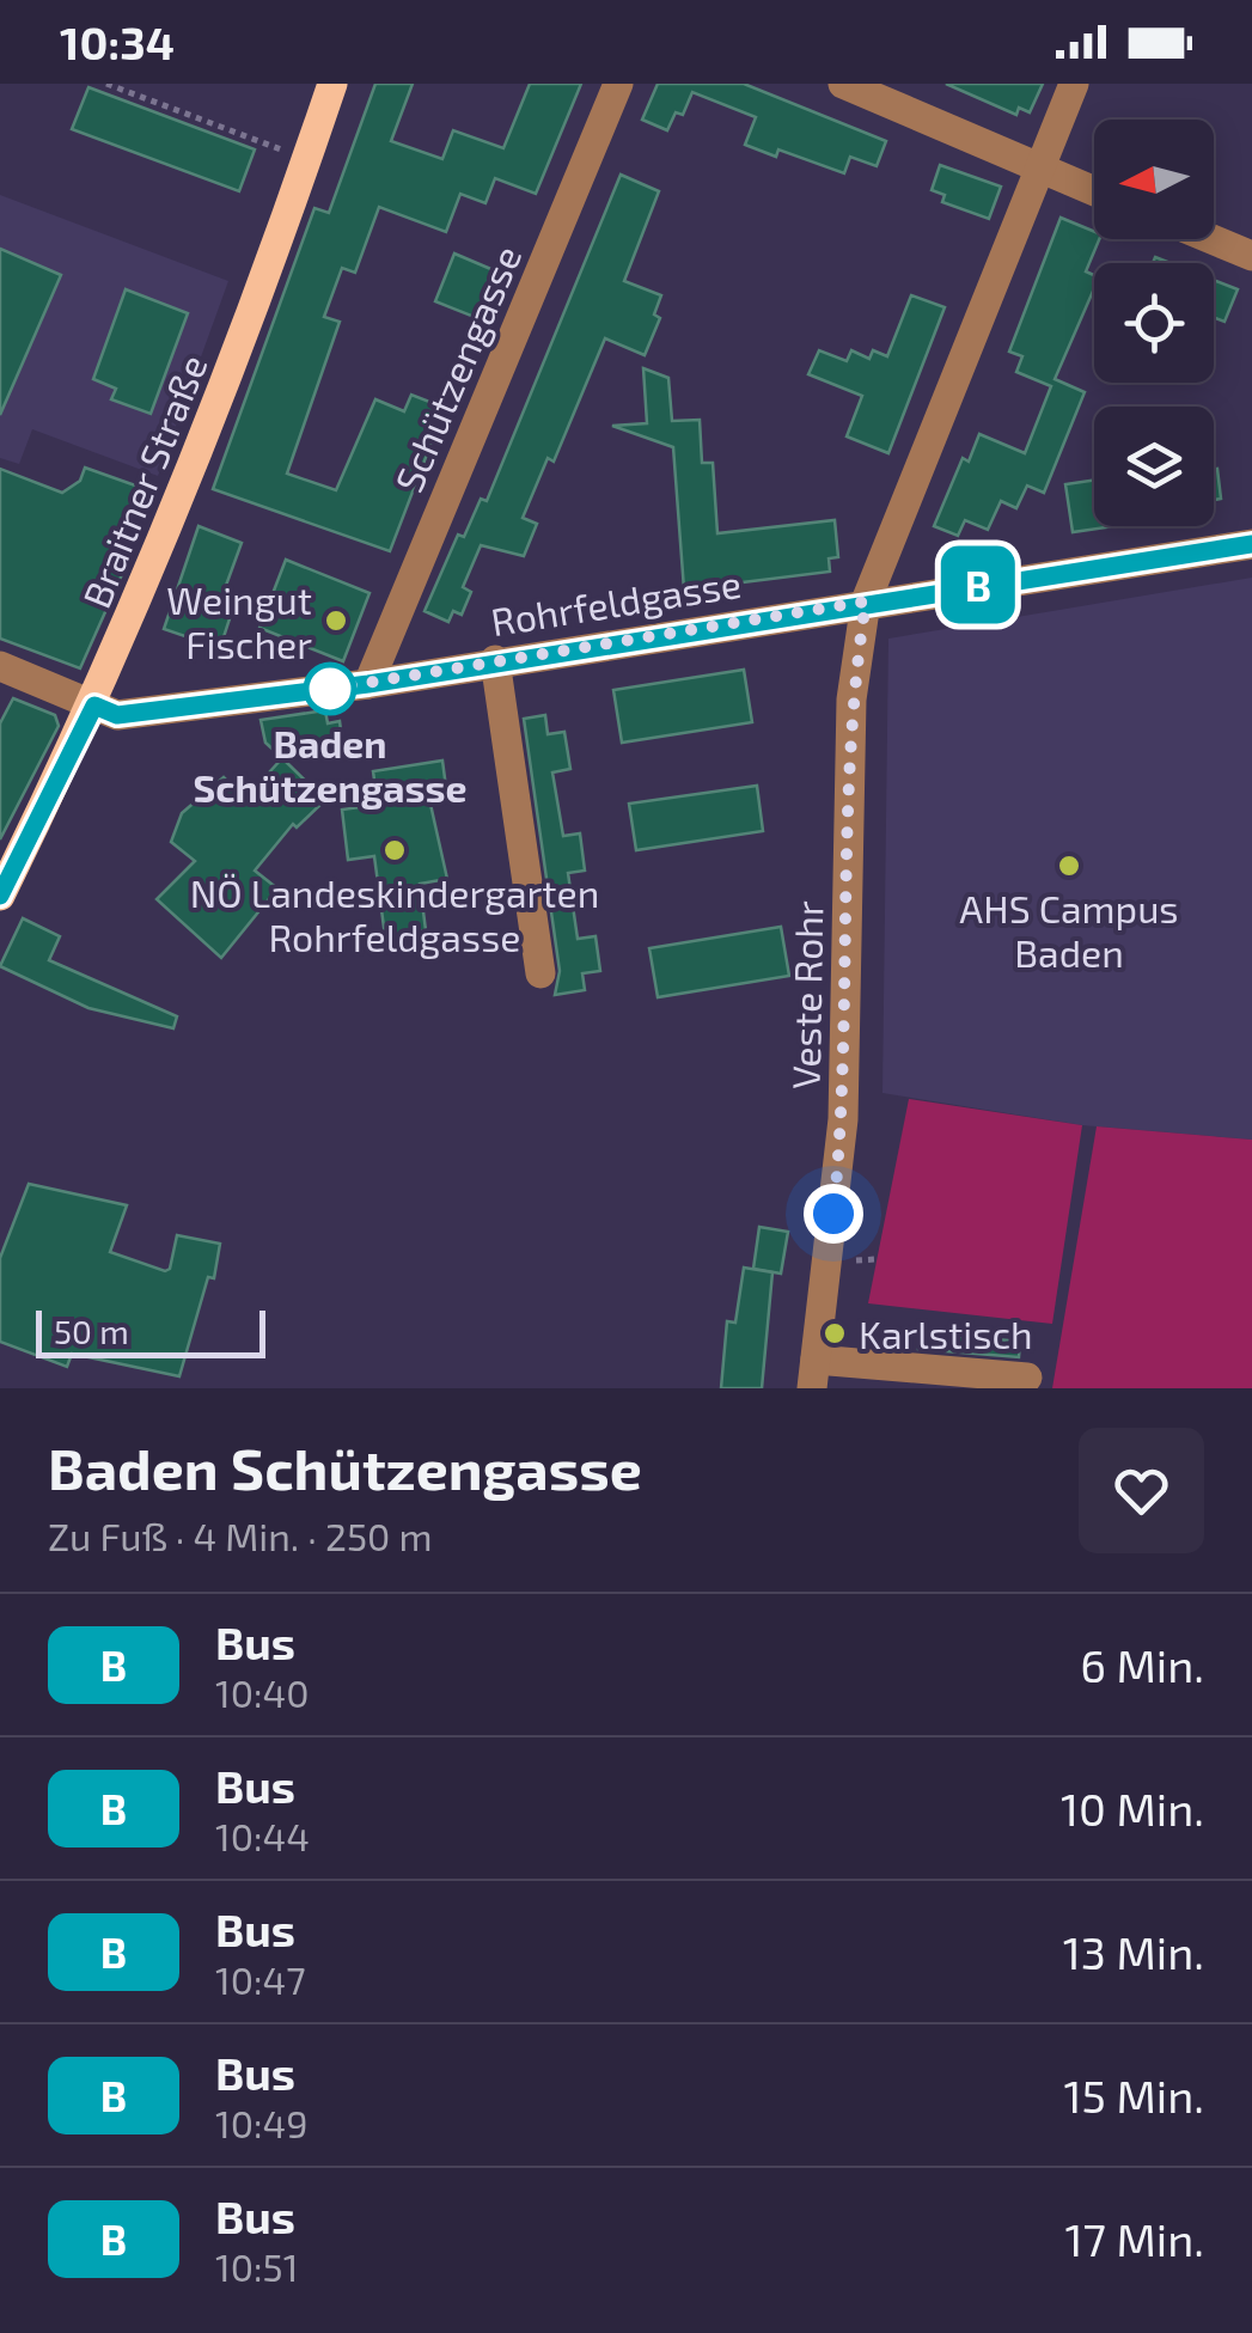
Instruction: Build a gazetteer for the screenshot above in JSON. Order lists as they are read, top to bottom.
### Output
{
  "streets": {
    "main road": ["Braitner Straße"],
    "street": ["Schützengasse", "Rohrfeldgasse", "Veste Rohr"]
  },
  "crossings": [
    ["Schützengasse", "Rohrfeldgasse"],
    ["Braitner Straße", "Rohrfeldgasse"],
    ["Rohrfeldgasse", "Veste Rohr"]
  ],
  "places": [
    "Weingut Fischer",
    "Baden Schützengasse",
    "NÖ Landeskindergarten Rohrfeldgasse",
    "AHS Campus Baden",
    "Karlstisch"
  ],
  "lines": ["bus line B"],
  "scale_bar": "50 m",
  "north": "left",
  "page": {
    "status": "10:34",
    "on_map": "B",
    "scale": "50 m",
    "heading": ["Baden Schützengasse", "Zu Fuß · 4 Min. · 250 m"],
    "list": [
      {
        "mark": "B",
        "name": "Bus",
        "note": "10:40",
        "value": "6 Min."
      },
      {
        "mark": "B",
        "name": "Bus",
        "note": "10:44",
        "value": "10 Min."
      },
      {
        "mark": "B",
        "name": "Bus",
        "note": "10:47",
        "value": "13 Min."
      },
      {
        "mark": "B",
        "name": "Bus",
        "note": "10:49",
        "value": "15 Min."
      },
      {
        "mark": "B",
        "name": "Bus",
        "note": "10:51",
        "value": "17 Min."
      }
    ]
  }
}
